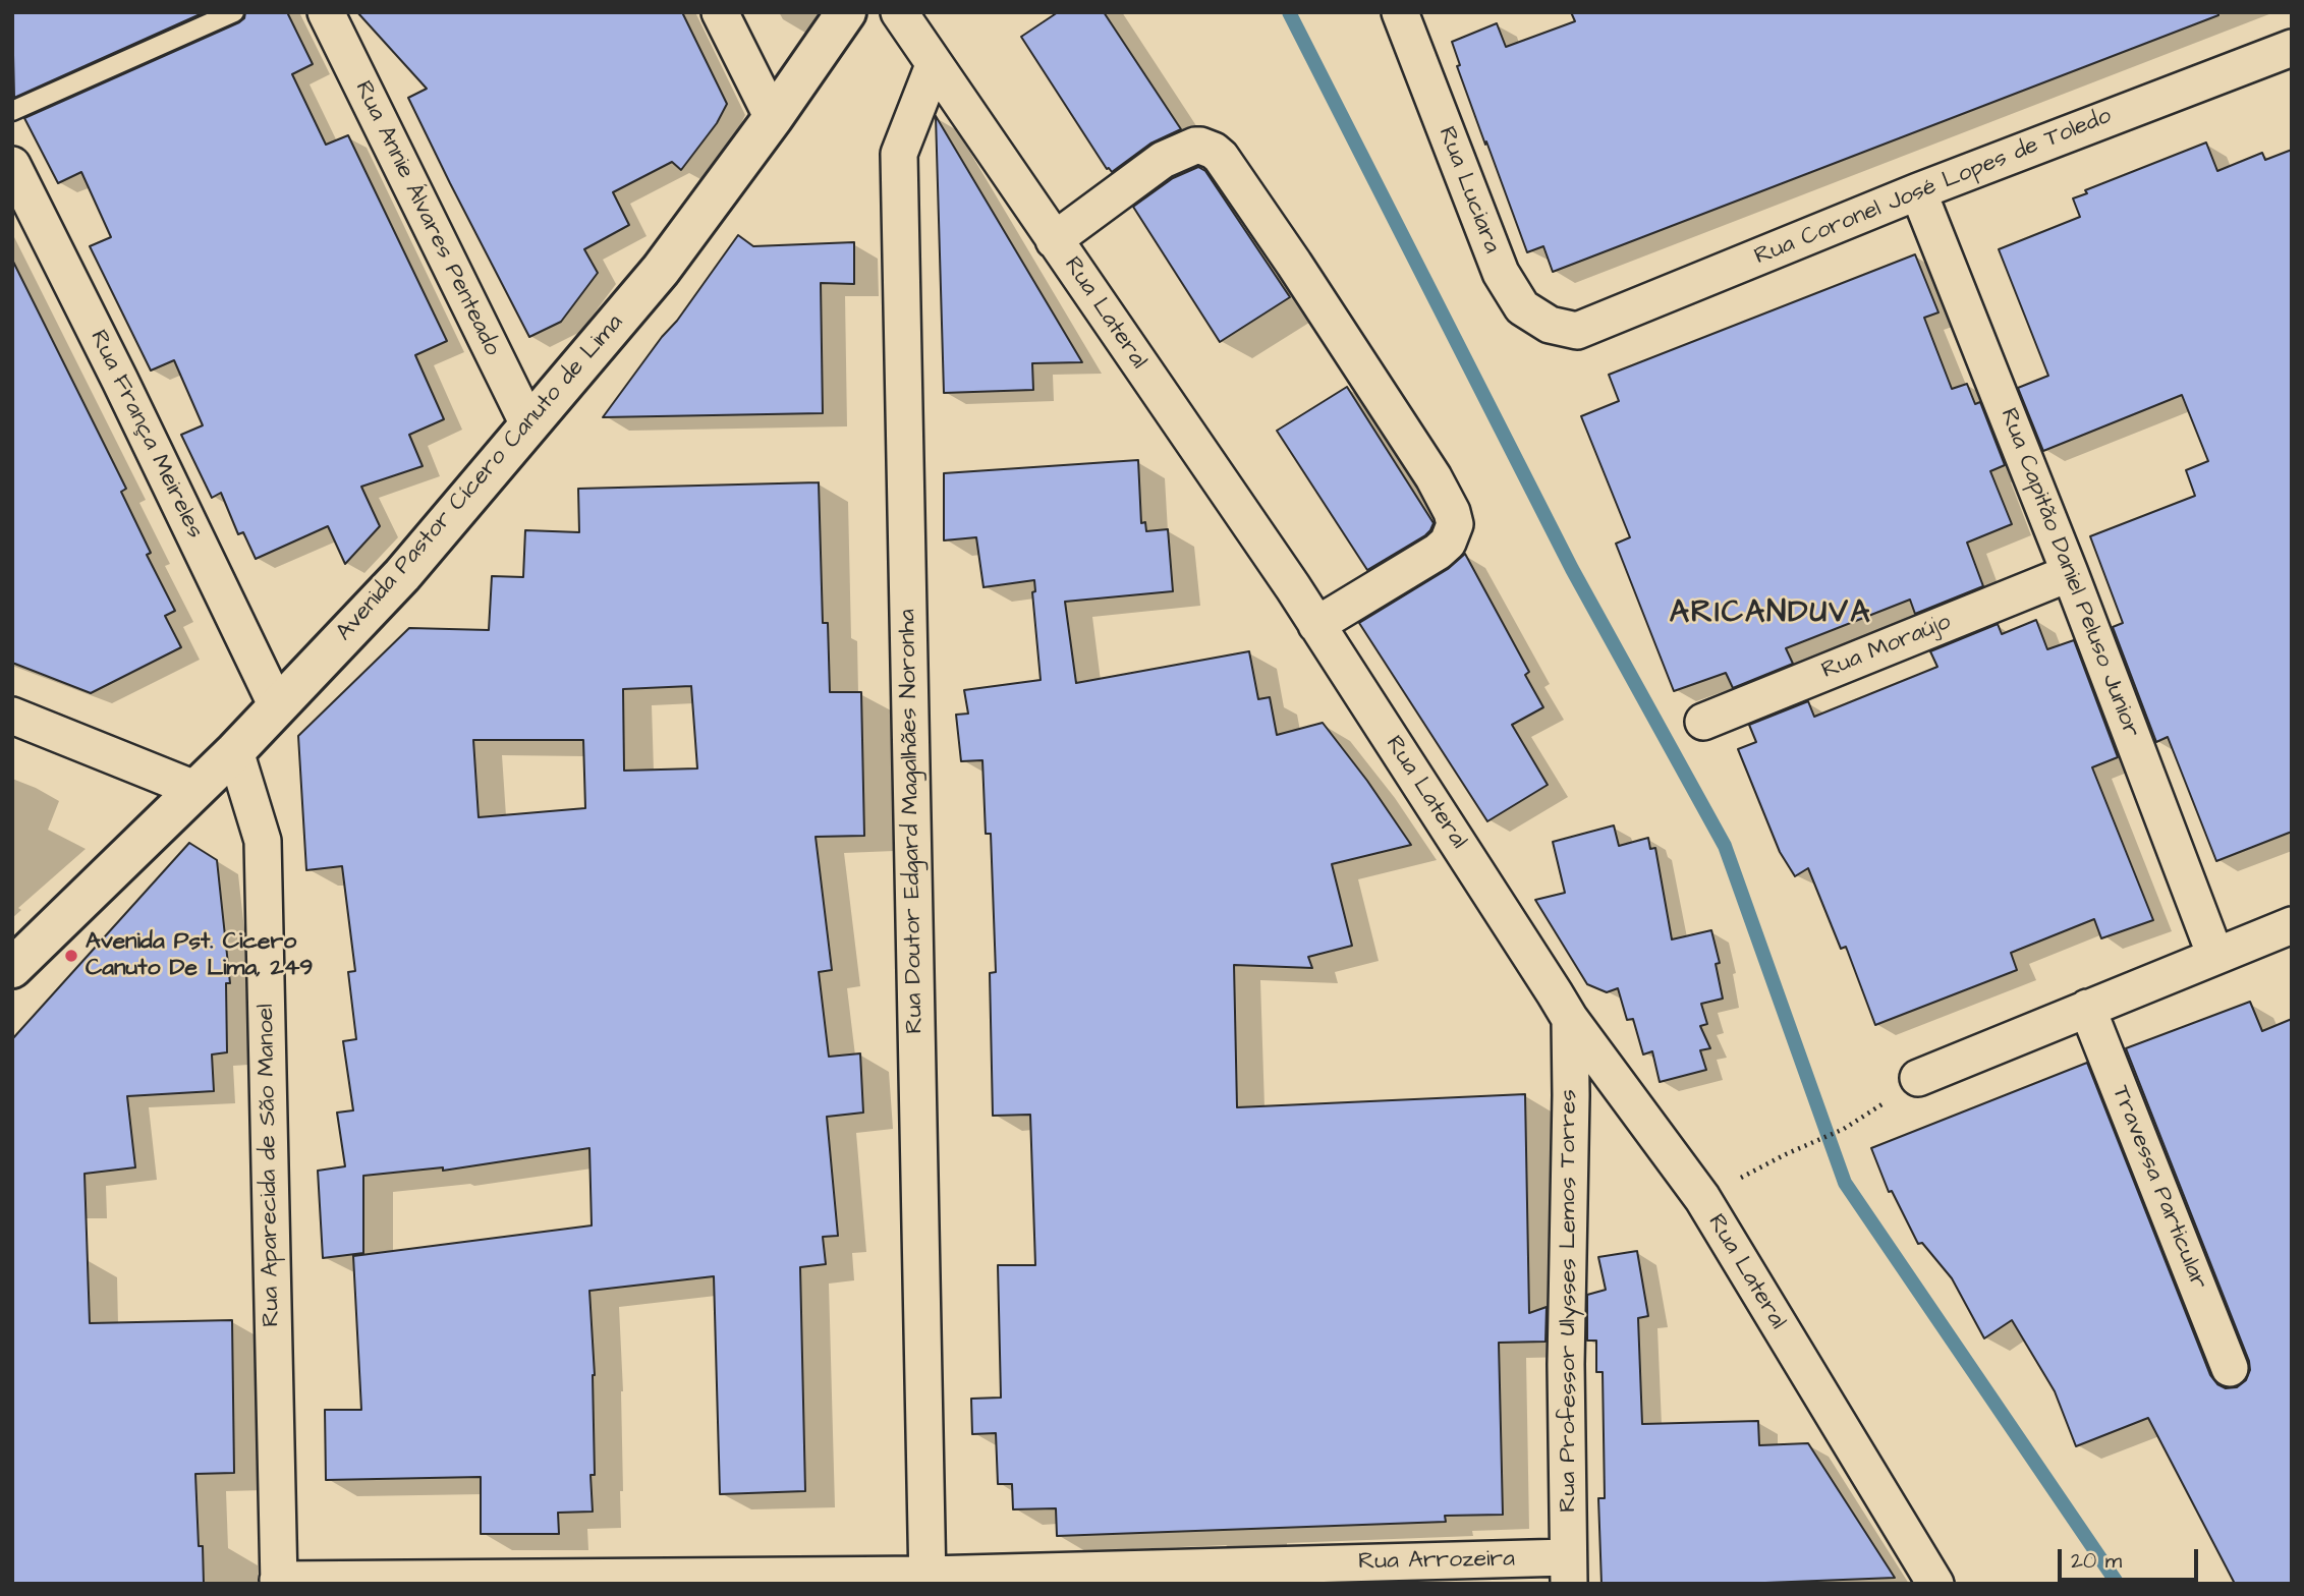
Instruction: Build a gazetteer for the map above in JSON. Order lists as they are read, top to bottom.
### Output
{
  "streets": {
    "main road": ["Avenida Pastor Cícero Canuto de Lima"],
    "street": [
      "Rua Coronel José Lopes de Toledo",
      "Rua Luciara",
      "Rua Annie Álvares Penteado",
      "Rua Lateral",
      "Rua França Meireles",
      "Rua Capitão Daniel Peluso Junior",
      "Rua Moraújo",
      "Rua Doutor Edgard Magalhães Noronha",
      "Rua Aparecida de São Manoel",
      "Travessa Particular",
      "Rua Professor Ulysses Lemos Torres",
      "Rua Arrozeira"
    ]
  },
  "crossings": [
    ["Rua Coronel José Lopes de Toledo", "Rua Luciara"],
    ["Rua Coronel José Lopes de Toledo", "Rua Capitão Daniel Peluso Junior"],
    ["Rua Annie Álvares Penteado", "Avenida Pastor Cícero Canuto de Lima"],
    ["Rua Lateral", "Rua Doutor Edgard Magalhães Noronha"],
    ["Rua Lateral", "Rua Professor Ulysses Lemos Torres"],
    ["Rua França Meireles", "Avenida Pastor Cícero Canuto de Lima"],
    ["Avenida Pastor Cícero Canuto de Lima", "Rua Aparecida de São Manoel"],
    ["Rua Capitão Daniel Peluso Junior", "Rua Moraújo"],
    ["Rua Doutor Edgard Magalhães Noronha", "Rua Arrozeira"],
    ["Rua Aparecida de São Manoel", "Rua Arrozeira"],
    ["Rua Professor Ulysses Lemos Torres", "Rua Arrozeira"]
  ],
  "districts": ["ARICANDUVA"],
  "places": ["Avenida Pst. Cicero Canuto De Lima, 249"],
  "scale_bar": "20 m"
}
